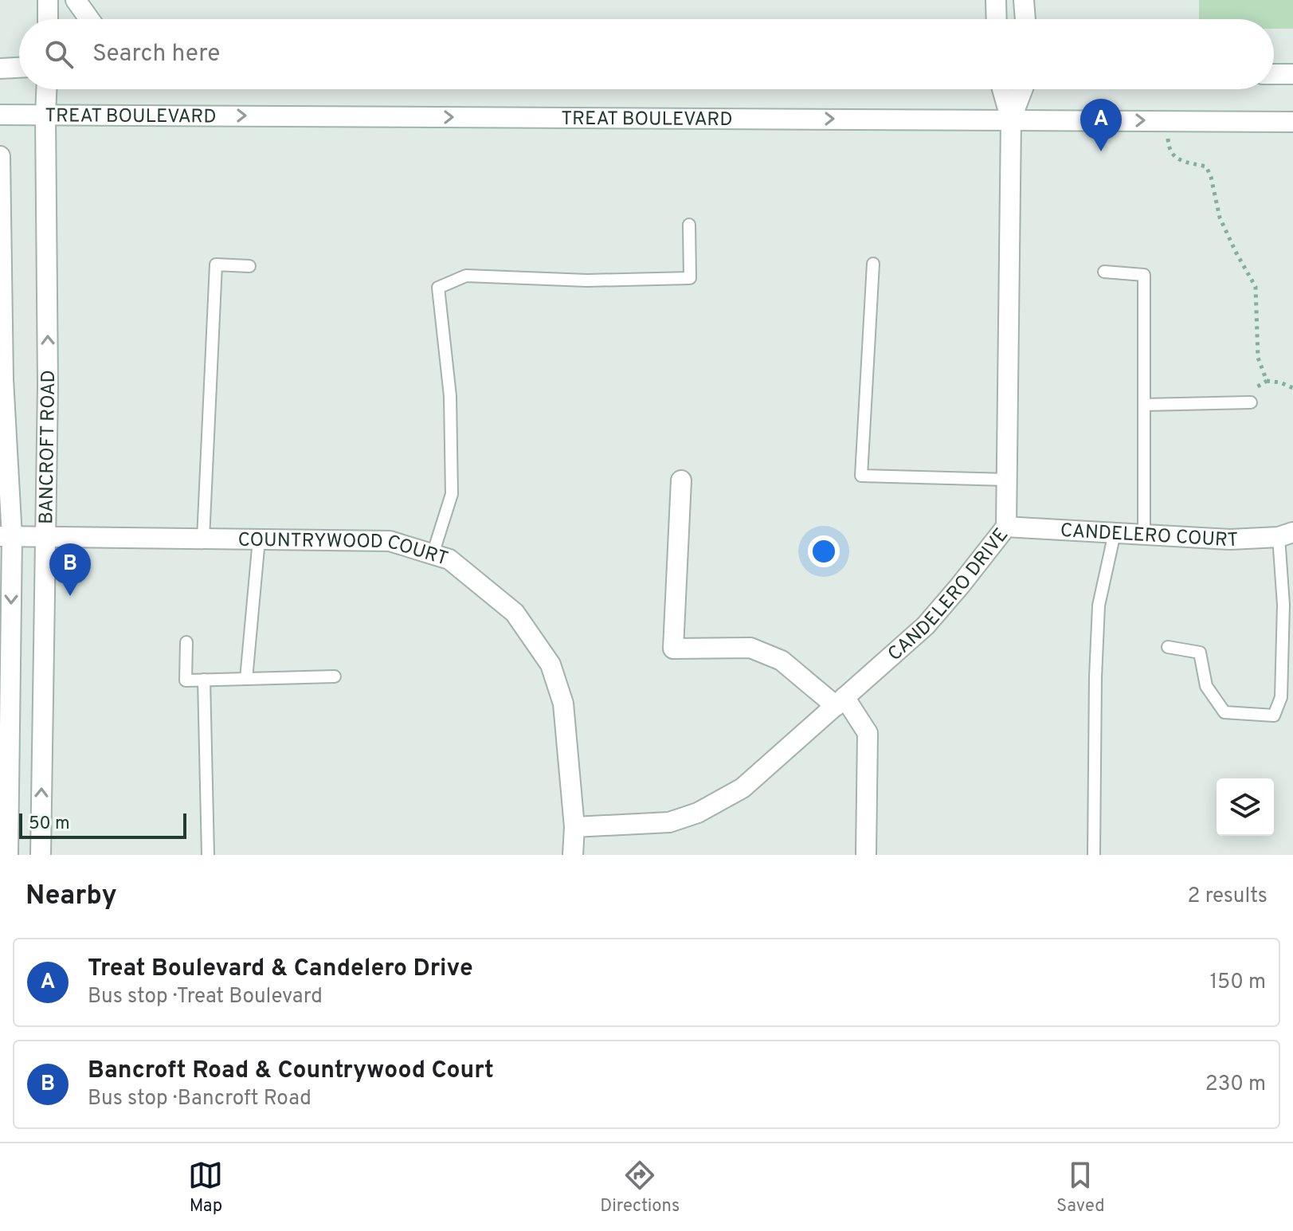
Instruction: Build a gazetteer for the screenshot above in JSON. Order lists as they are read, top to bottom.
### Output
{
  "streets": {
    "street": [
      "TREAT BOULEVARD",
      "BANCROFT ROAD",
      "CANDELERO COURT",
      "COUNTRYWOOD COURT",
      "CANDELERO DRIVE"
    ]
  },
  "crossings": [
    ["TREAT BOULEVARD", "BANCROFT ROAD"],
    ["TREAT BOULEVARD", "CANDELERO DRIVE"],
    ["BANCROFT ROAD", "COUNTRYWOOD COURT"],
    ["CANDELERO COURT", "CANDELERO DRIVE"],
    ["COUNTRYWOOD COURT", "CANDELERO DRIVE"]
  ],
  "one_way": ["TREAT BOULEVARD"],
  "scale_bar": "50 m",
  "page": {
    "search": "Search here",
    "pins": ["A", "B"],
    "scale": "50 m",
    "heading": ["Nearby", "2 results"],
    "list": [
      {
        "mark": "A",
        "name": "Treat Boulevard & Candelero Drive",
        "note": "Bus stop · Treat Boulevard",
        "value": "150 m"
      },
      {
        "mark": "B",
        "name": "Bancroft Road & Countrywood Court",
        "note": "Bus stop · Bancroft Road",
        "value": "230 m"
      }
    ],
    "nav": ["Map", "Directions", "Saved"]
  }
}
